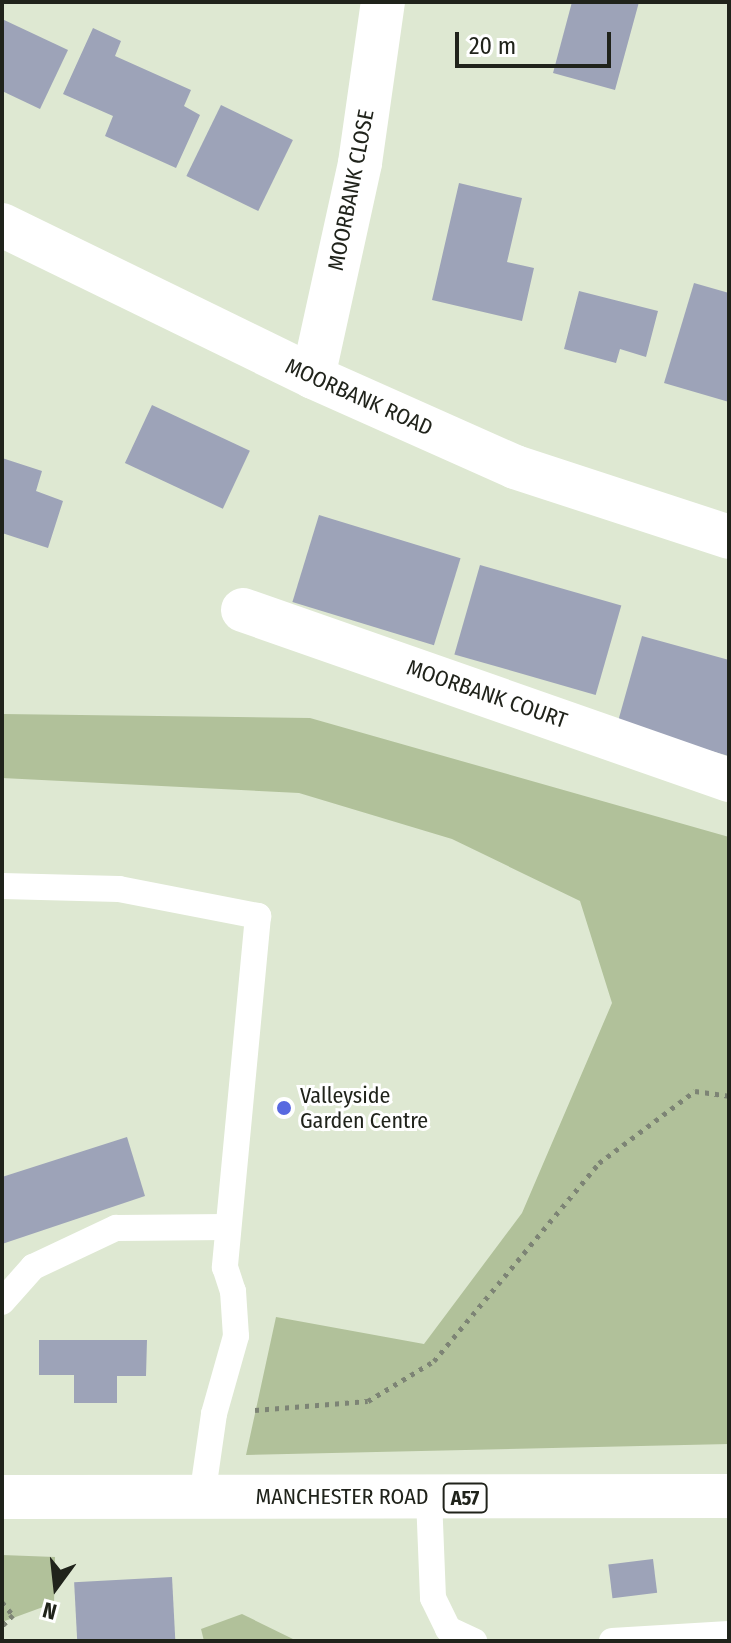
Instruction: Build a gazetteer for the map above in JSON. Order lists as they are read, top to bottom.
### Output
{
  "streets": {
    "street": [
      "MOORBANK CLOSE",
      "MOORBANK ROAD",
      "MOORBANK COURT",
      "MANCHESTER ROAD",
      "A57"
    ]
  },
  "crossings": [
    ["MOORBANK CLOSE", "MOORBANK ROAD"]
  ],
  "places": ["Valleyside Garden Centre"],
  "scale_bar": "20 m",
  "north": "bottom"
}
